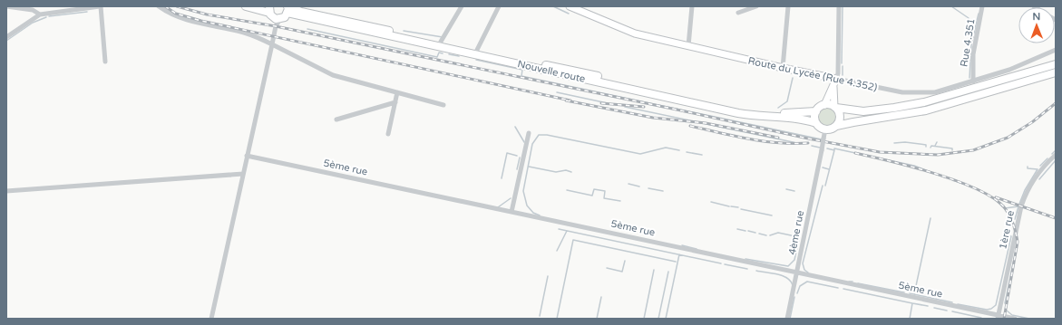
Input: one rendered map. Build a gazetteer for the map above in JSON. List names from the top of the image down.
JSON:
{
  "streets": {
    "highway": ["Nouvelle route"],
    "main road": ["Route du Lycée (Rue 4.352)"],
    "street": [
      "Rue 4.351",
      "5ème rue",
      "1ère rue",
      "4ème rue"
    ]
  },
  "crossings": [
    ["Rue 4.351", "Route du Lycée (Rue 4.352)"],
    ["Nouvelle route", "4ème rue"],
    ["5ème rue", "1ère rue"],
    ["5ème rue", "4ème rue"]
  ],
  "north": "top"
}
